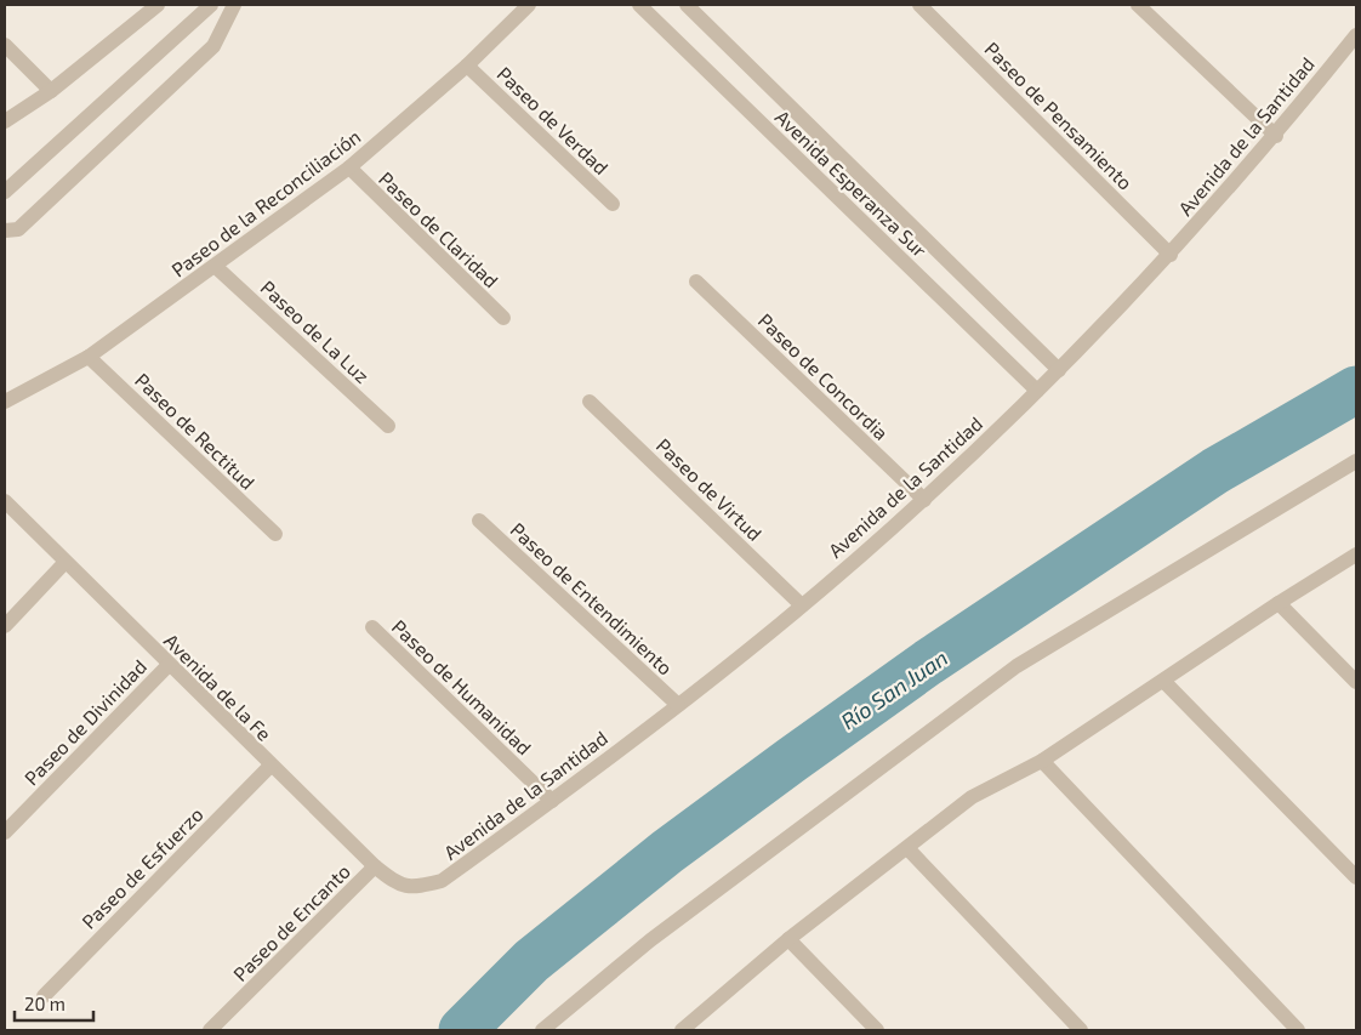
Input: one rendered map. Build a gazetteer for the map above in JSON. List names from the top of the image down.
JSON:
{
  "streets": {
    "street": [
      "Paseo de Pensamiento",
      "Paseo de Verdad",
      "Avenida de la Santidad",
      "Avenida Esperanza Sur",
      "Paseo de la Reconciliación",
      "Paseo de Claridad",
      "Paseo de La Luz",
      "Paseo de Concordia",
      "Paseo de Rectitud",
      "Paseo de Virtud",
      "Paseo de Entendimiento",
      "Avenida de la Fe",
      "Paseo de Humanidad",
      "Paseo de Divinidad",
      "Paseo de Esfuerzo",
      "Paseo de Encanto"
    ]
  },
  "crossings": [
    ["Paseo de Pensamiento", "Avenida de la Santidad"],
    ["Paseo de Verdad", "Paseo de la Reconciliación"],
    ["Avenida de la Santidad", "Avenida Esperanza Sur"],
    ["Avenida de la Santidad", "Paseo de Concordia"],
    ["Avenida de la Santidad", "Paseo de Virtud"],
    ["Avenida de la Santidad", "Paseo de Entendimiento"],
    ["Avenida de la Santidad", "Avenida de la Fe"],
    ["Avenida de la Santidad", "Paseo de Humanidad"],
    ["Paseo de la Reconciliación", "Paseo de Claridad"],
    ["Paseo de la Reconciliación", "Paseo de La Luz"],
    ["Paseo de la Reconciliación", "Paseo de Rectitud"],
    ["Avenida de la Fe", "Paseo de Divinidad"],
    ["Avenida de la Fe", "Paseo de Esfuerzo"],
    ["Avenida de la Fe", "Paseo de Encanto"]
  ],
  "water": ["Río San Juan"],
  "scale_bar": "20 m"
}
